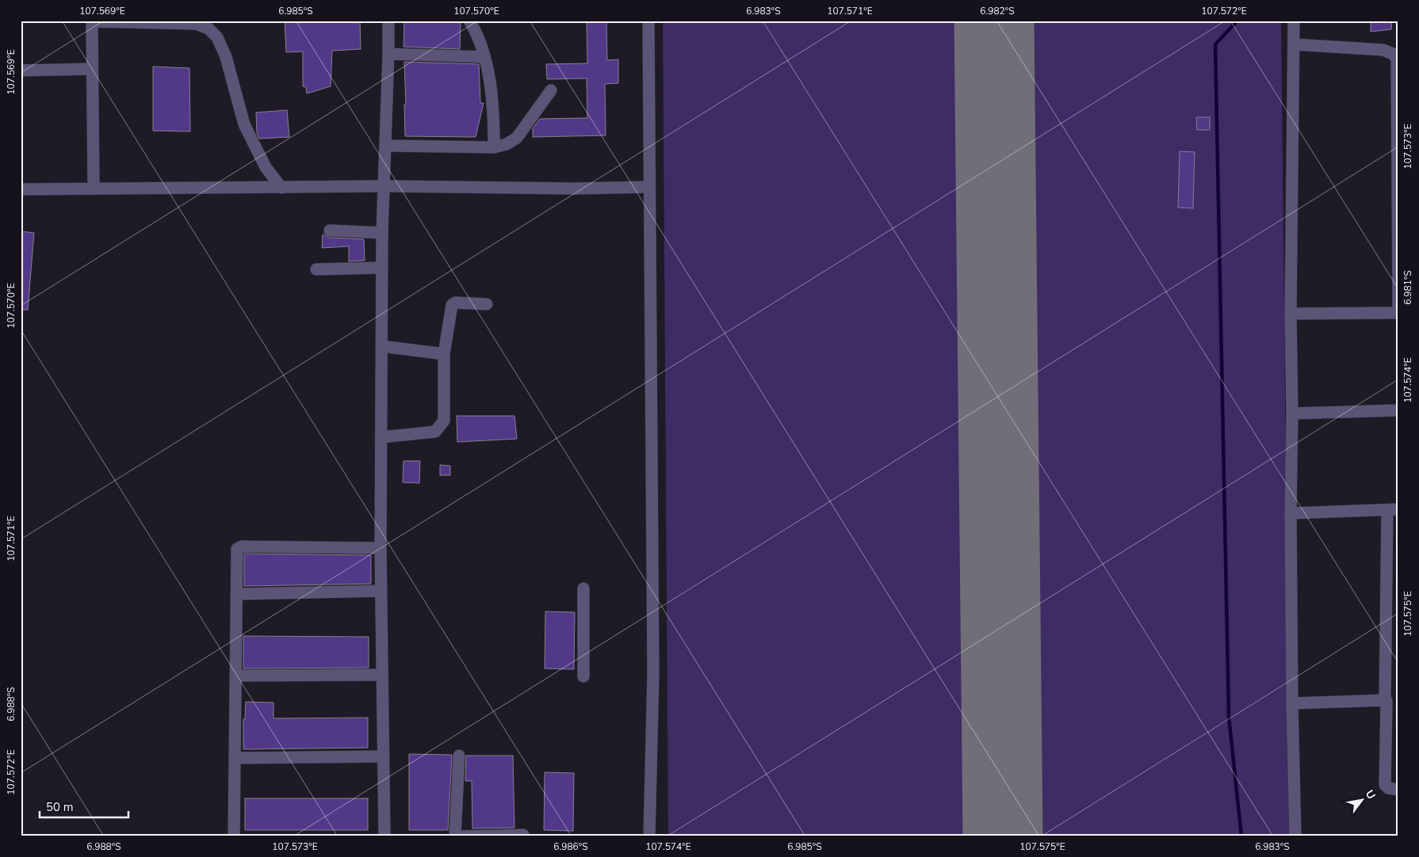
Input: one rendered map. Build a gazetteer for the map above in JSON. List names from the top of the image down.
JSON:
{
  "scale_bar": "50 m",
  "north": "top right",
  "coordinates": [
    "107.569°E",
    "6.985°S",
    "107.570°E",
    "6.983°S",
    "107.571°E",
    "6.982°S",
    "107.572°E",
    "107.573°E",
    "6.981°S",
    "107.574°E",
    "107.575°E",
    "6.988°S",
    "6.986°S"
  ]
}
